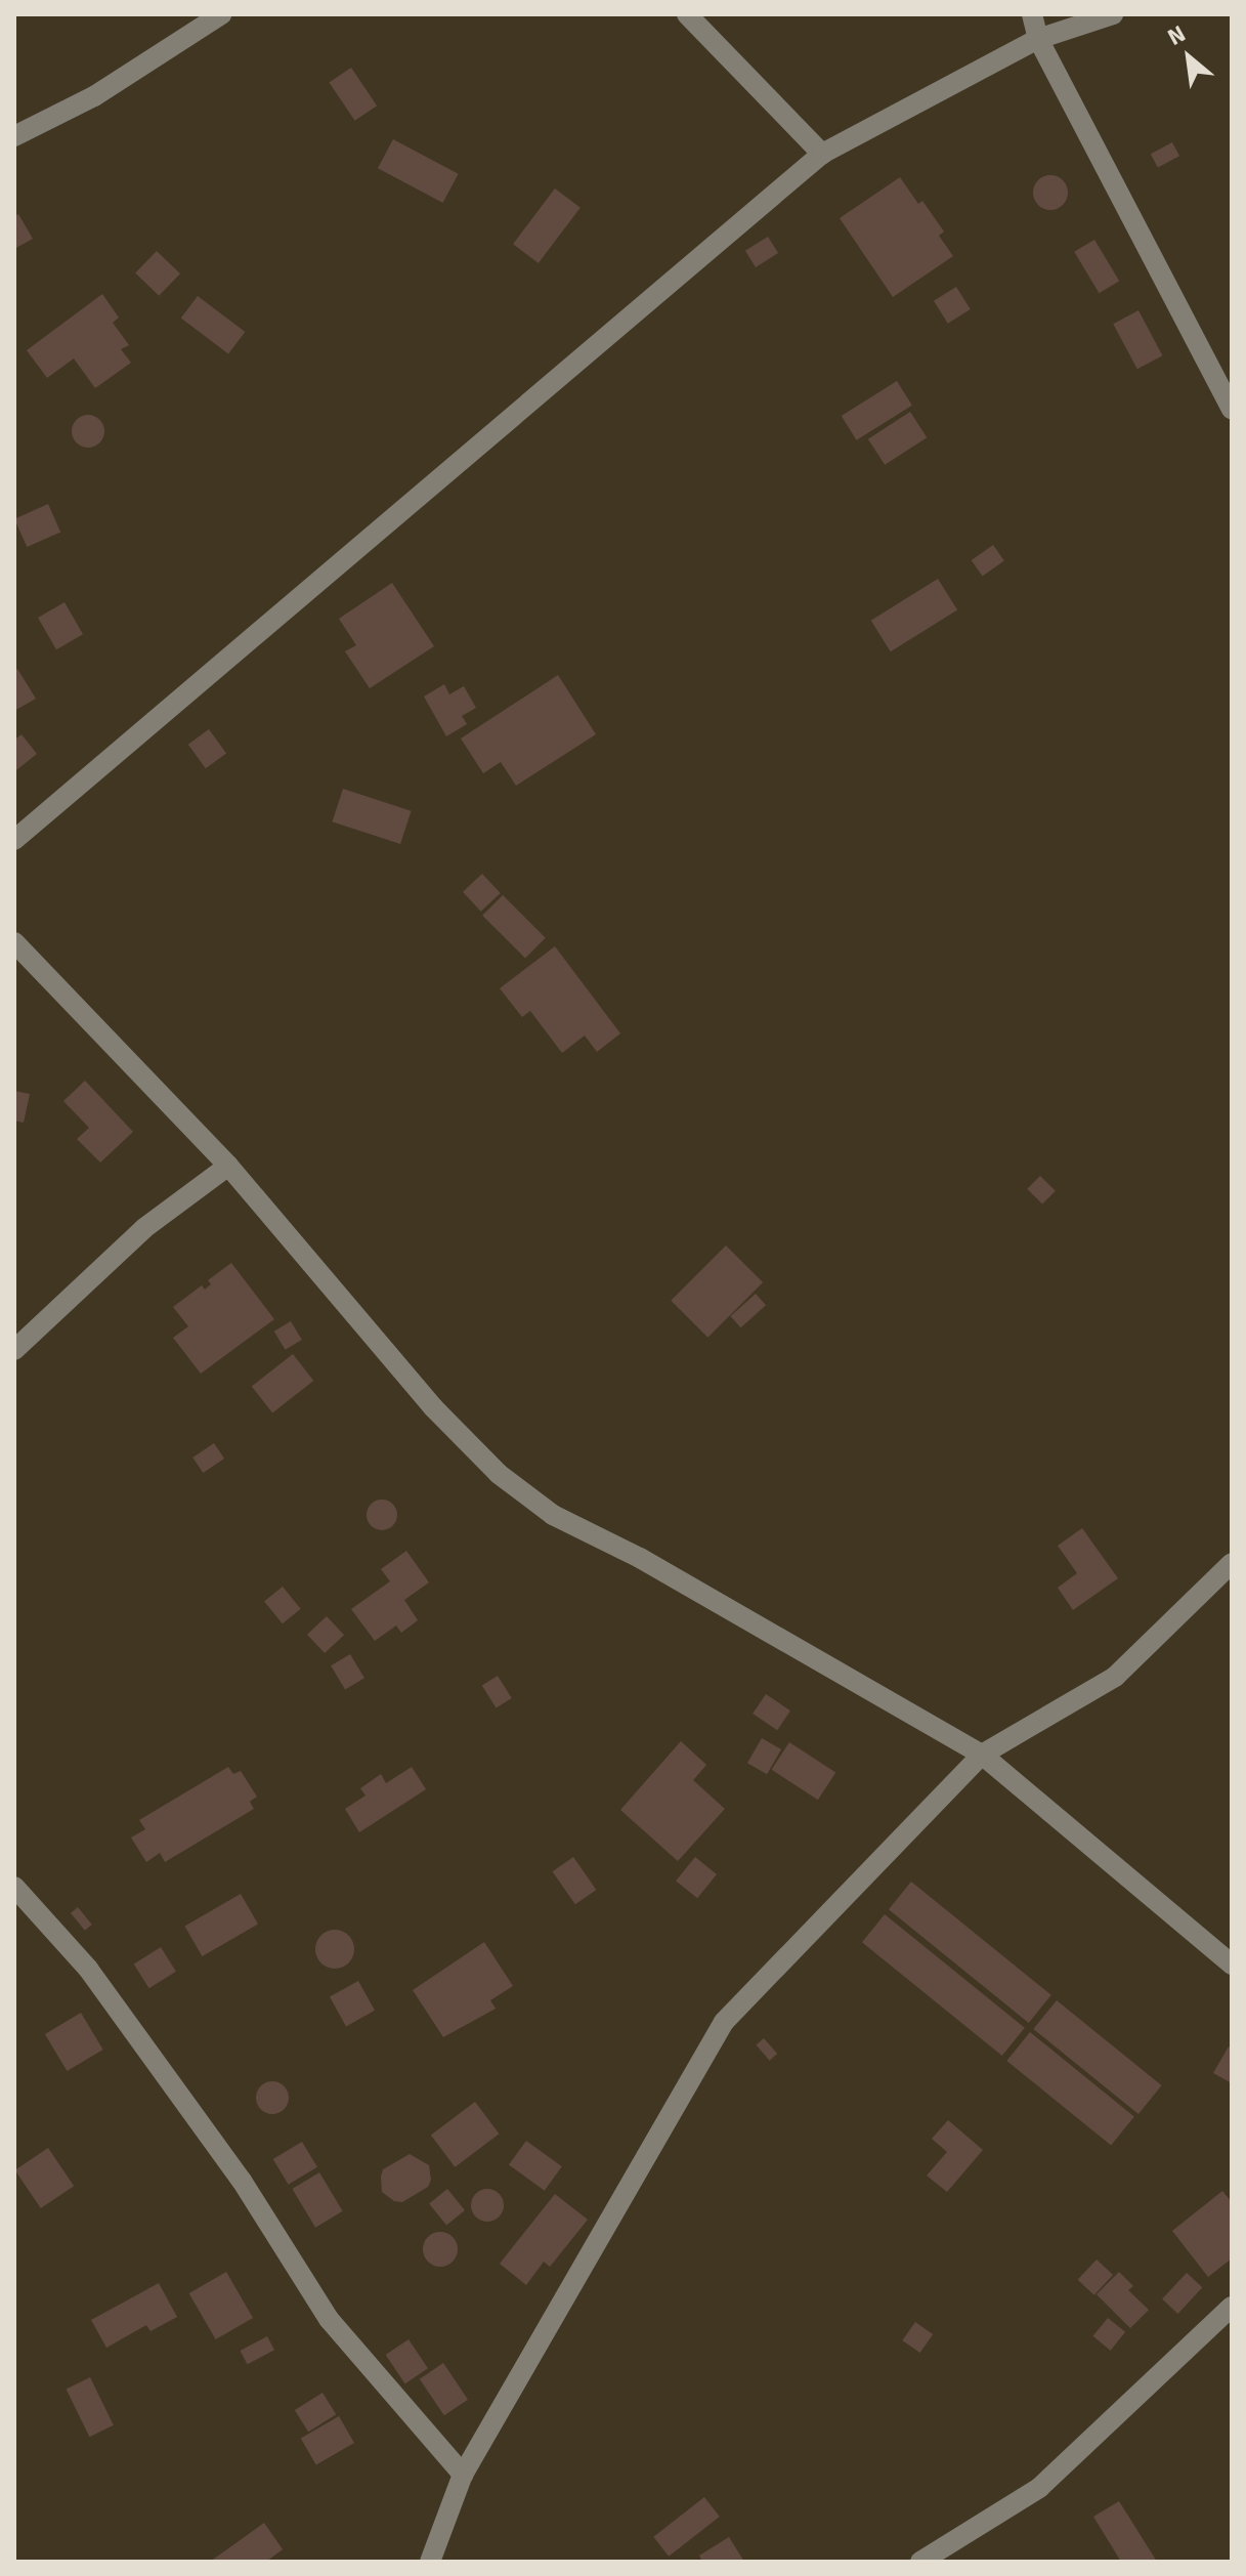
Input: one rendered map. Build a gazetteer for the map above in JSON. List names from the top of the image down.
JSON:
{
  "north": "top left"
}
